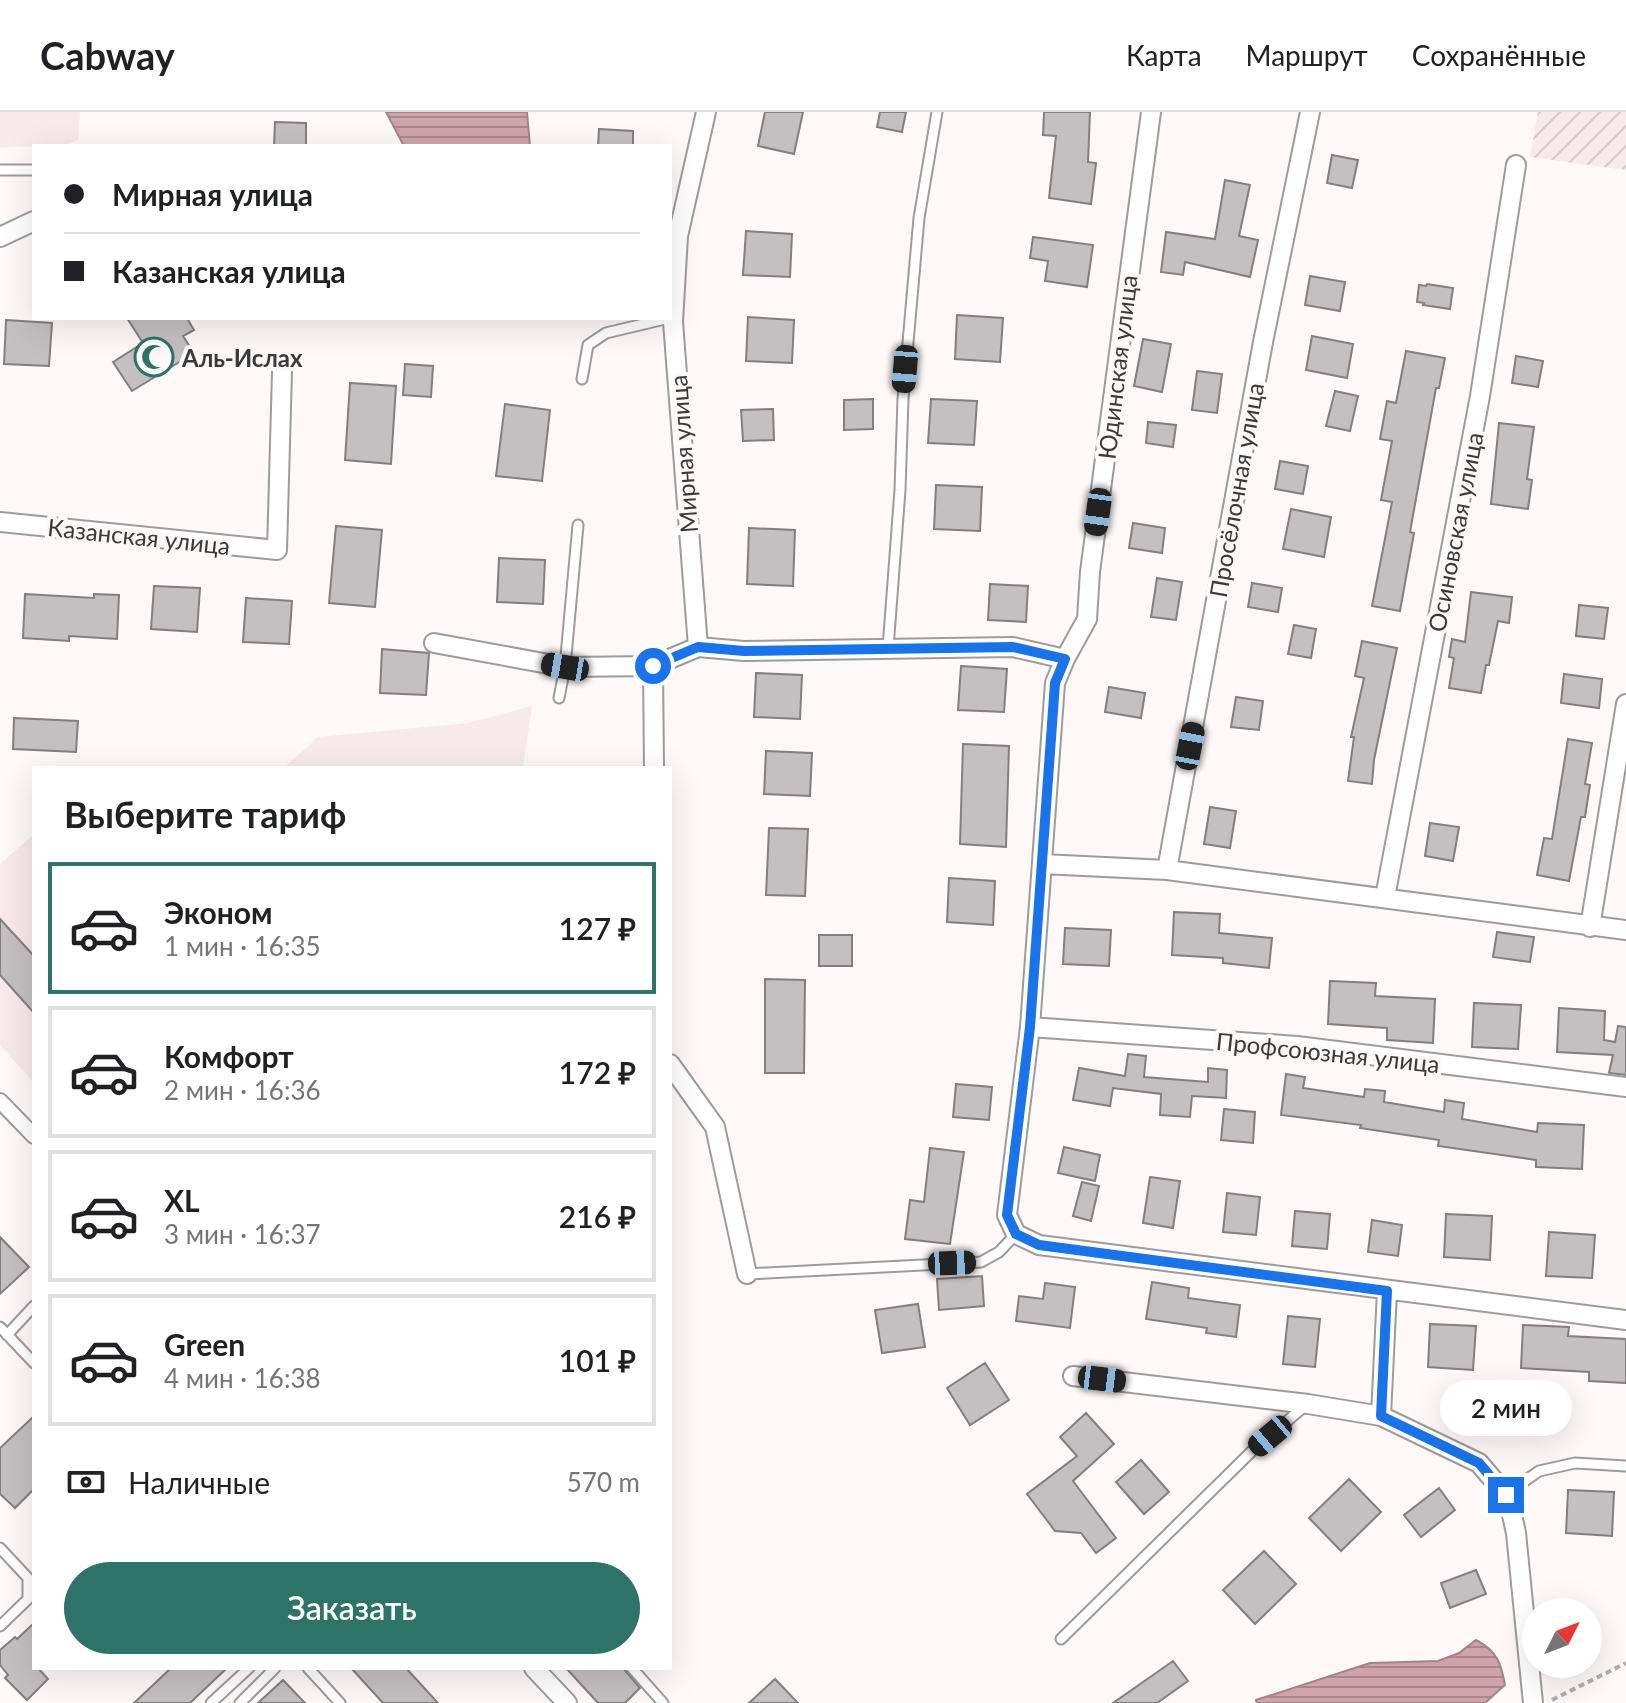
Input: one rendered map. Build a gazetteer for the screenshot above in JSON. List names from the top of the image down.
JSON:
{
  "streets": {
    "street": [
      "Юдинская улица",
      "Мирная улица",
      "Просёлочная улица",
      "Осиновская улица",
      "Казанская улица",
      "Профсоюзная улица"
    ]
  },
  "crossings": [
    ["Юдинская улица", "Профсоюзная улица"]
  ],
  "places": {
    "mosque": ["Аль-Ислах"]
  },
  "north": "top right",
  "page": {
    "header": "Cabway",
    "nav": ["Карта", "Маршрут", "Сохранённые"],
    "banner": ["Мирная улица", "Казанская улица"],
    "heading": "Выберите тариф",
    "list": [
      {
        "name": "Эконом",
        "note": "1 мин · 16:35",
        "value": "127 ₽"
      },
      {
        "name": "Комфорт",
        "note": "2 мин · 16:36",
        "value": "172 ₽"
      },
      {
        "name": "XL",
        "note": "3 мин · 16:37",
        "value": "216 ₽"
      },
      {
        "name": "Green",
        "note": "4 мин · 16:38",
        "value": "101 ₽"
      }
    ],
    "bubble": "2 мин",
    "pay": ["Наличные", "570 m"],
    "buttons": "Заказать"
  }
}
